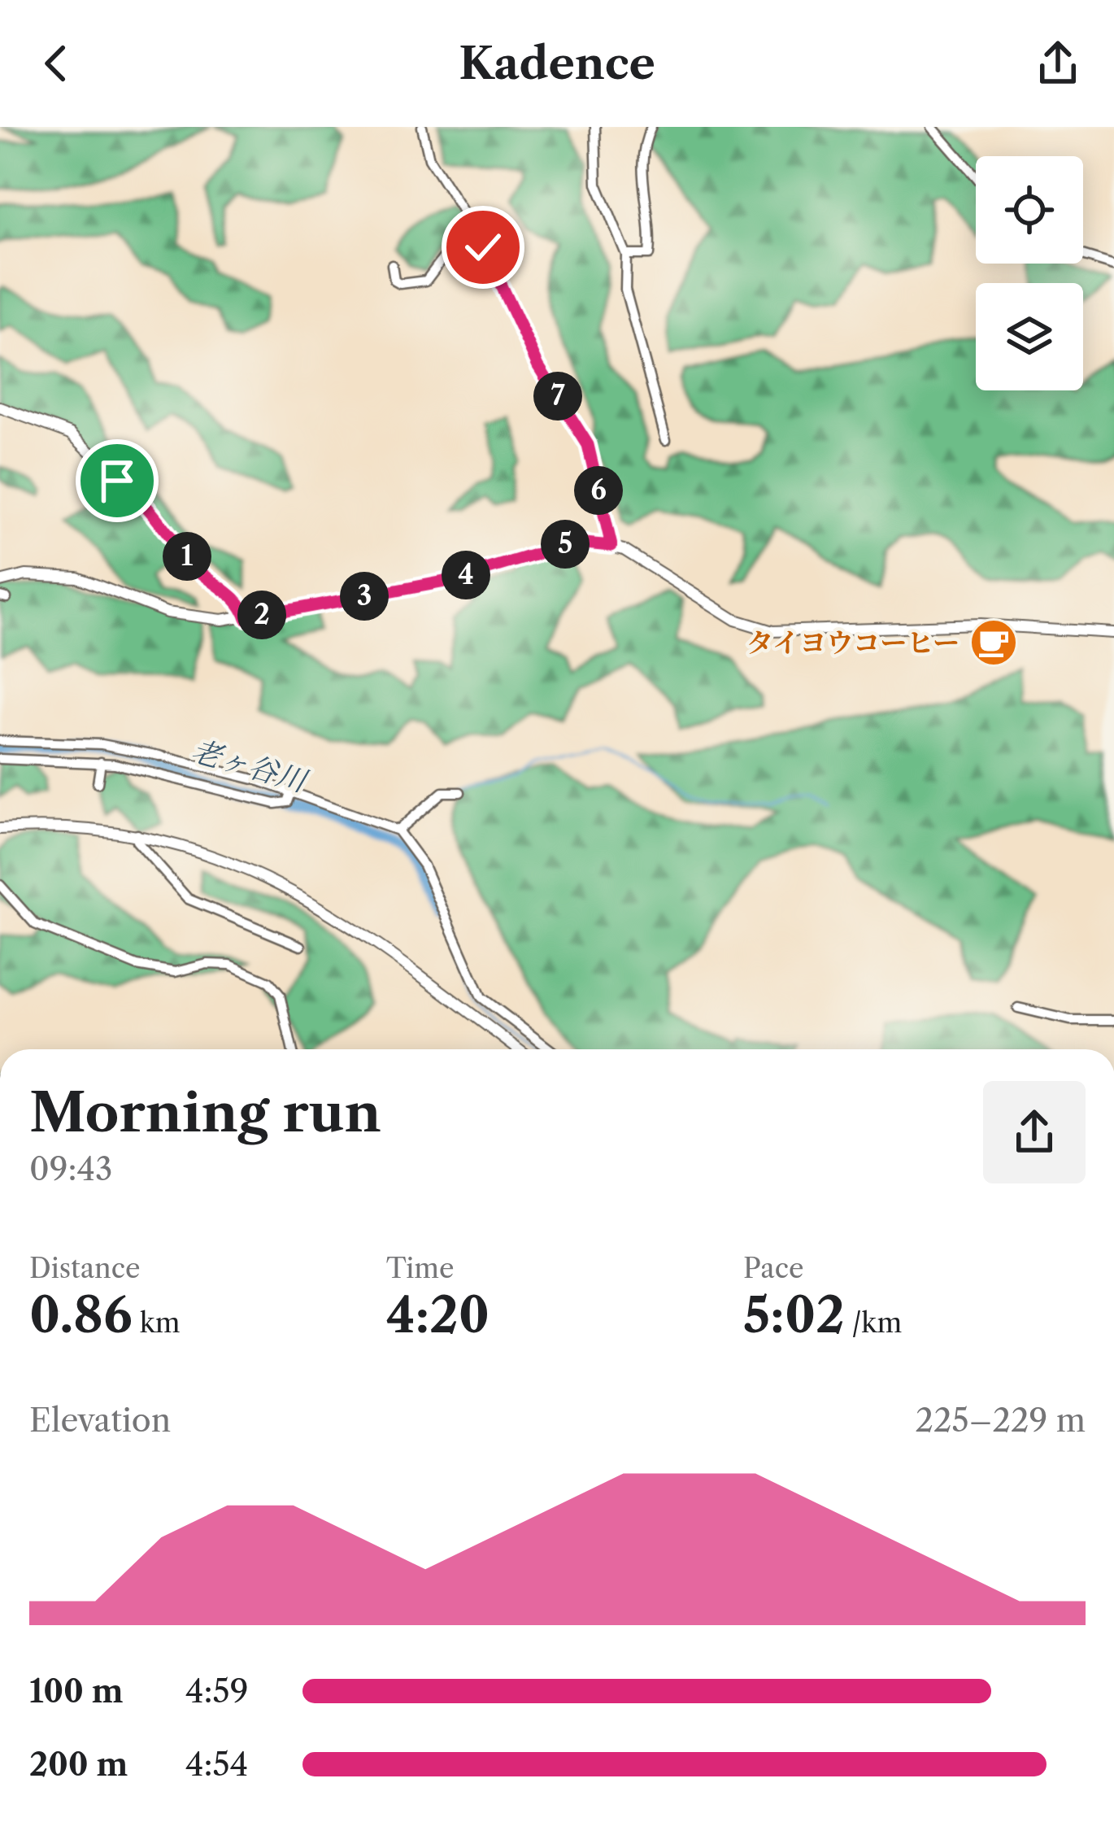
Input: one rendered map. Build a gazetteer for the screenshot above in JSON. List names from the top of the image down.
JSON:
{
  "water": ["老ヶ谷川"],
  "places": {
    "cafe": ["タイヨウコーヒー"]
  },
  "page": {
    "header": "Kadence",
    "pins": [
      "7",
      "6",
      "5",
      "1",
      "4",
      "3",
      "2"
    ],
    "heading": ["Morning run", "09:43"],
    "stats": [
      ["Distance", "0.86 km"],
      ["Time", "4:20"],
      ["Pace", "5:02 /km"]
    ],
    "chart": ["Elevation", "225–229 m"],
    "list": [
      {
        "name": "100 m",
        "note": "4:59"
      },
      {
        "name": "200 m",
        "note": "4:54"
      }
    ]
  }
}
